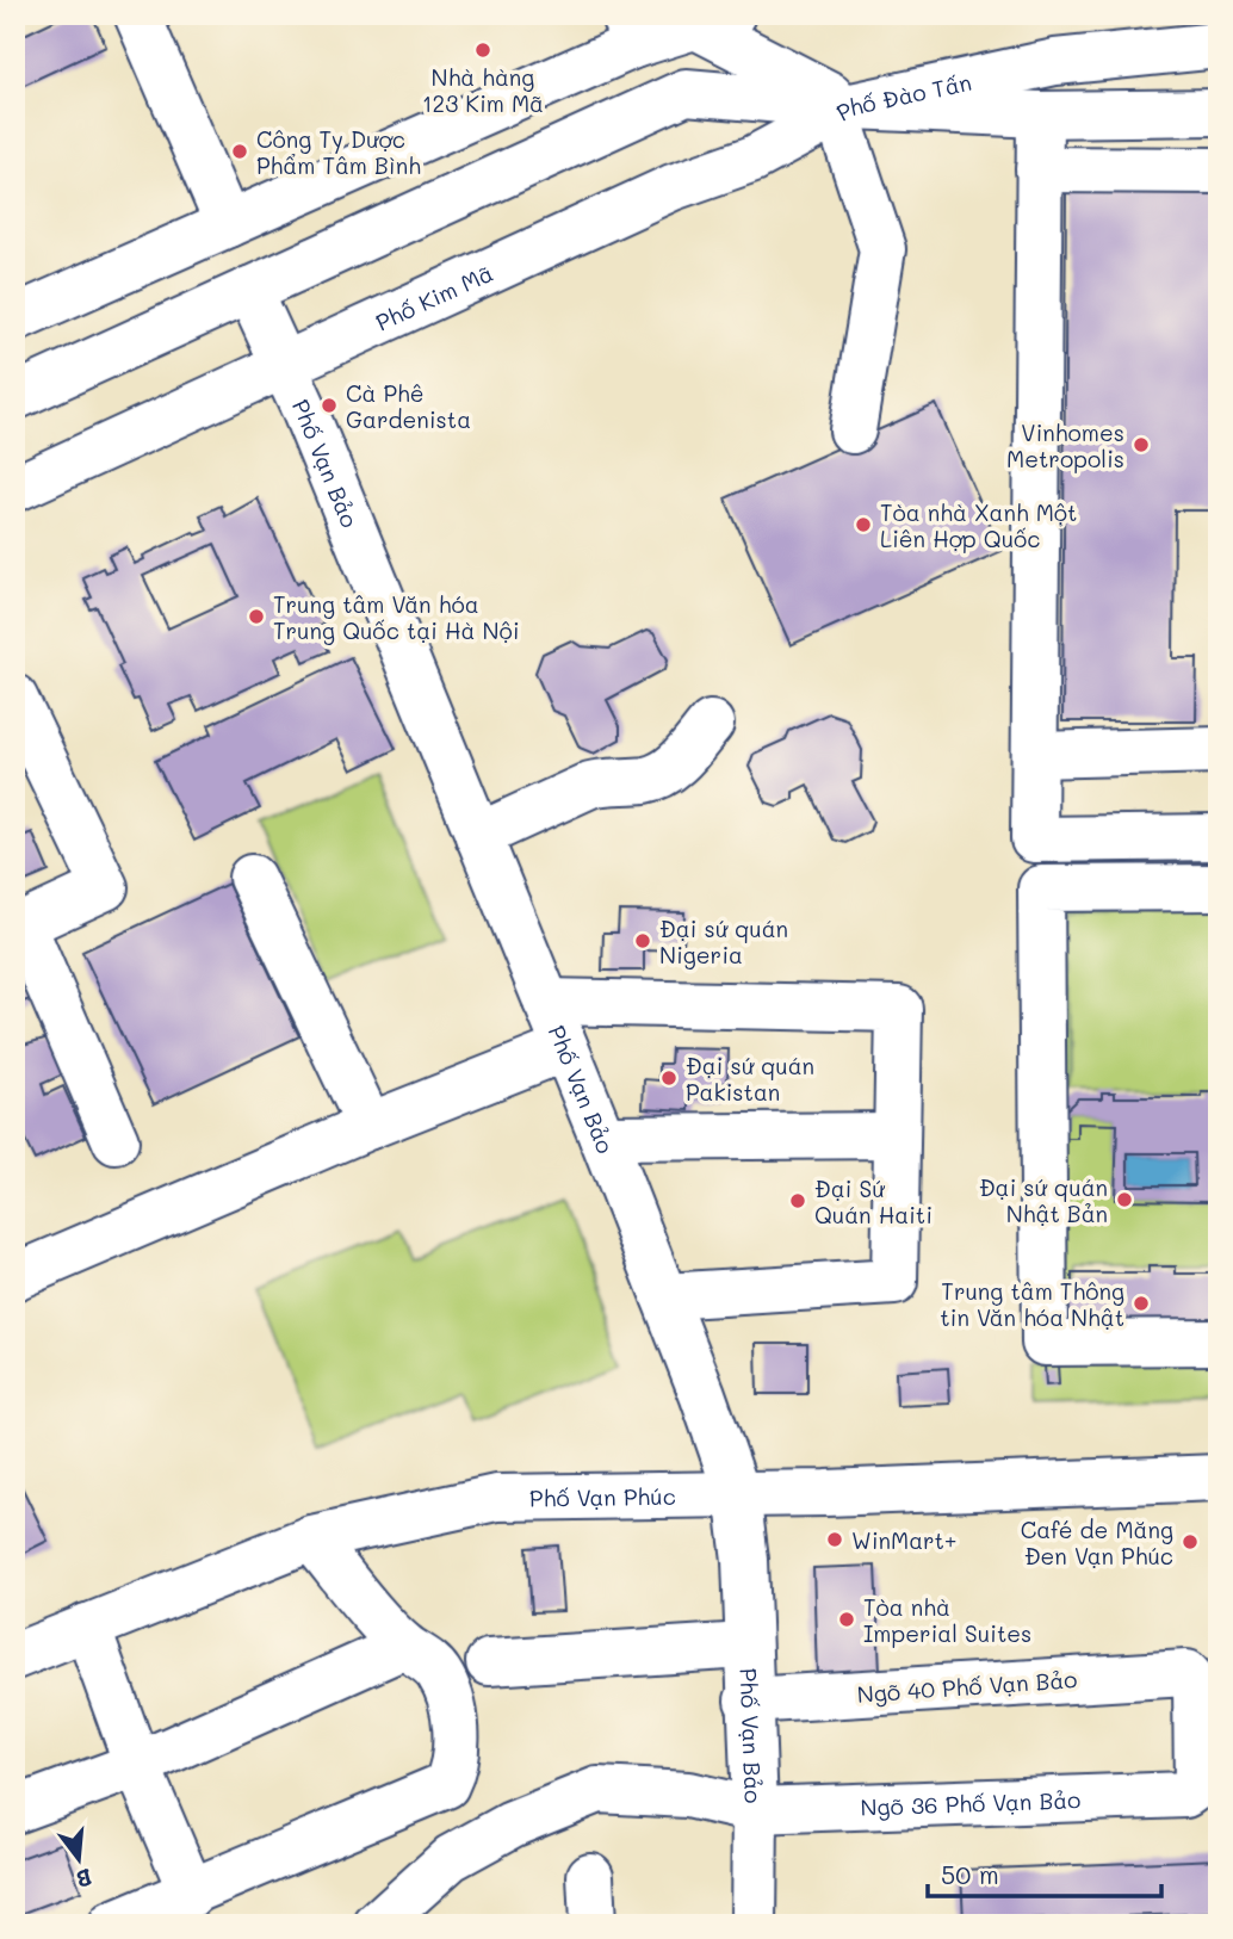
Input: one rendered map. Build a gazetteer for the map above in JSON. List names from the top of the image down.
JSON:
{
  "streets": {
    "main road": [
      "Phố Đào Tấn",
      "Phố Kim Mã",
      "Phố Vạn Bảo",
      "Phố Vạn Phúc",
      "Ngõ 40 Phố Vạn Bảo",
      "Ngõ 36 Phố Vạn Bảo"
    ]
  },
  "crossings": [
    ["Phố Đào Tấn", "Phố Kim Mã"],
    ["Phố Kim Mã", "Phố Vạn Bảo"],
    ["Phố Vạn Bảo", "Phố Vạn Phúc"],
    ["Phố Vạn Bảo", "Ngõ 40 Phố Vạn Bảo"],
    ["Phố Vạn Bảo", "Ngõ 36 Phố Vạn Bảo"],
    ["Ngõ 40 Phố Vạn Bảo", "Ngõ 36 Phố Vạn Bảo"]
  ],
  "places": [
    "Nhà hàng 123 Kim Mã",
    "Công Ty Dược Phẩm Tâm Bình",
    "Cà Phê Gardenista",
    "Vinhomes Metropolis",
    "Tòa nhà Xanh Một Liên Hợp Quốc",
    "Trung tâm Văn hóa Trung Quốc tại Hà Nội",
    "Đại sứ quán Nigeria",
    "Đại sứ quán Pakistan",
    "Đại sứ quán Nhật Bản",
    "Đại Sứ Quán Haiti",
    "Trung tâm Thông tin Văn hóa Nhật",
    "WinMart+",
    "Café de Măng Đen Vạn Phúc",
    "Tòa nhà Imperial Suites"
  ],
  "scale_bar": "50 m",
  "north": "bottom"
}
